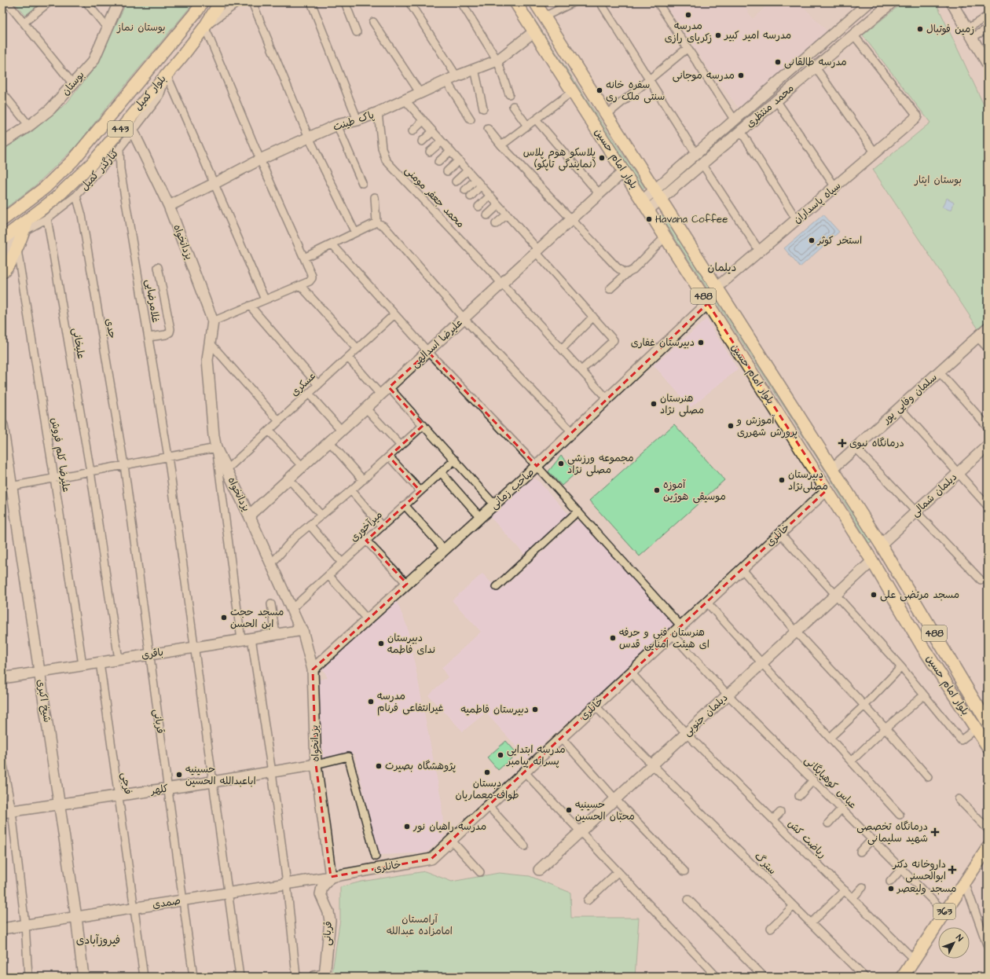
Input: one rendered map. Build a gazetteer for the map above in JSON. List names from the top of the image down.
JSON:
{
  "streets": {
    "main road": [
      "بلوار کمیل",
      "443",
      "بلوار امام حسین",
      "488",
      "363"
    ],
    "street": [
      "بوستان",
      "محمد منتظری",
      "پاک طینت",
      "کنارگذر کمیل",
      "محمد جعفر مومنی",
      "سپاه پاسداران",
      "یزدانخواه",
      "غلامرضایی",
      "جدی",
      "علیخانی",
      "علیرضا اسدالهی",
      "عسکری",
      "سلمان وفایی پور",
      "علیرضا کلم فروش",
      "صاحب زمانی",
      "دیلمان شمالی",
      "میرآخوری",
      "خانلری",
      "باقری",
      "شیخ اکبری",
      "دیلمان جنوبی",
      "قربانی",
      "عباس کوهپایگانی",
      "فرجی",
      "کلهر",
      "ریاضت کش",
      "سترگ",
      "صمدی"
    ]
  },
  "crossings": [
    ["بلوار کمیل", "کنارگذر کمیل"],
    ["بلوار کمیل", "یزدانخواه"],
    ["محمد منتظری", "بلوار امام حسین"],
    ["پاک طینت", "بلوار امام حسین"],
    ["پاک طینت", "محمد جعفر مومنی"],
    ["پاک طینت", "یزدانخواه"],
    ["بلوار امام حسین", "سپاه پاسداران"],
    ["بلوار امام حسین", "علیرضا اسدالهی"],
    ["بلوار امام حسین", "سلمان وفایی پور"],
    ["بلوار امام حسین", "صاحب زمانی"],
    ["بلوار امام حسین", "دیلمان شمالی"],
    ["بلوار امام حسین", "خانلری"],
    ["بلوار امام حسین", "دیلمان جنوبی"],
    ["کنارگذر کمیل", "یزدانخواه"],
    ["کنارگذر کمیل", "غلامرضایی"],
    ["کنارگذر کمیل", "جدی"],
    ["کنارگذر کمیل", "علیخانی"],
    ["محمد جعفر مومنی", "علیرضا اسدالهی"],
    ["محمد جعفر مومنی", "صاحب زمانی"],
    ["یزدانخواه", "علیرضا اسدالهی"],
    ["یزدانخواه", "عسکری"],
    ["یزدانخواه", "صاحب زمانی"],
    ["یزدانخواه", "میرآخوری"],
    ["یزدانخواه", "خانلری"],
    ["یزدانخواه", "باقری"],
    ["یزدانخواه", "قربانی"],
    ["یزدانخواه", "کلهر"],
    ["یزدانخواه", "صمدی"],
    ["غلامرضایی", "باقری"],
    ["غلامرضایی", "کلهر"],
    ["غلامرضایی", "صمدی"],
    ["جدی", "باقری"],
    ["جدی", "قربانی"],
    ["علیخانی", "باقری"],
    ["علیرضا کلم فروش", "باقری"],
    ["خانلری", "قربانی"],
    ["خانلری", "عباس کوهپایگانی"],
    ["خانلری", "ریاضت کش"],
    ["خانلری", "سترگ"],
    ["خانلری", "صمدی"],
    ["باقری", "شیخ اکبری"],
    ["باقری", "قربانی"],
    ["باقری", "فرجی"],
    ["شیخ اکبری", "کلهر"],
    ["شیخ اکبری", "صمدی"],
    ["دیلمان جنوبی", "عباس کوهپایگانی"],
    ["دیلمان جنوبی", "ریاضت کش"],
    ["دیلمان جنوبی", "سترگ"],
    ["قربانی", "کلهر"],
    ["قربانی", "صمدی"],
    ["عباس کوهپایگانی", "363"],
    ["فرجی", "کلهر"],
    ["فرجی", "صمدی"],
    ["ریاضت کش", "363"]
  ],
  "districts": ["دیلمان", "فیروزآبادی"],
  "parks": ["بوستان نماز", "بوستان ایثار", "آرامستان امامزاده عبدالله"],
  "places": {
    "other": [
      "مدرسه زکریای رازی",
      "زمین فوتبال",
      "مدرسه امیر کبیر",
      "مدرسه طالقانی",
      "مدرسه موجانی",
      "سفره خانه سنتی ملک ری",
      "پلاسکو هوم پلاس (نمایندگی تاپکو)",
      "Havana Coffee",
      "استخر کوثر",
      "دبیرستان غفاری",
      "هنرستان مصلی نژاد",
      "آموزش و پرورش شهرری",
      "مجموعه ورزشی مصلی نژاد",
      "دبیرستان مصلی‌نژاد",
      "آموزه موسیقی هوژین",
      "مسجد مرتضی علی",
      "مسجد حجت ابن الحسن",
      "هنرستان فنی و حرفه ای هیئت امنایی قدس",
      "دبیرستان ندای فاطمه",
      "مدرسه غیرانتفاعی فرنام",
      "دبیرستان فاطمیه",
      "مدرسه ابتدایی پسرانه پیامبر",
      "پژوهشگاه بصیرت",
      "دبستان طواف-معماریان",
      "حسینیه اباعبدالله الحسین",
      "حسینیه محبّان الحسین",
      "مدرسه راهیان نور",
      "مسجد ولیعصر"
    ],
    "health": ["درمانگاه نبوی", "درمانگاه تخصصی شهید سلیمانی", "داروخانه دکتر ابوالحسنی"]
  },
  "north": "top right"
}
